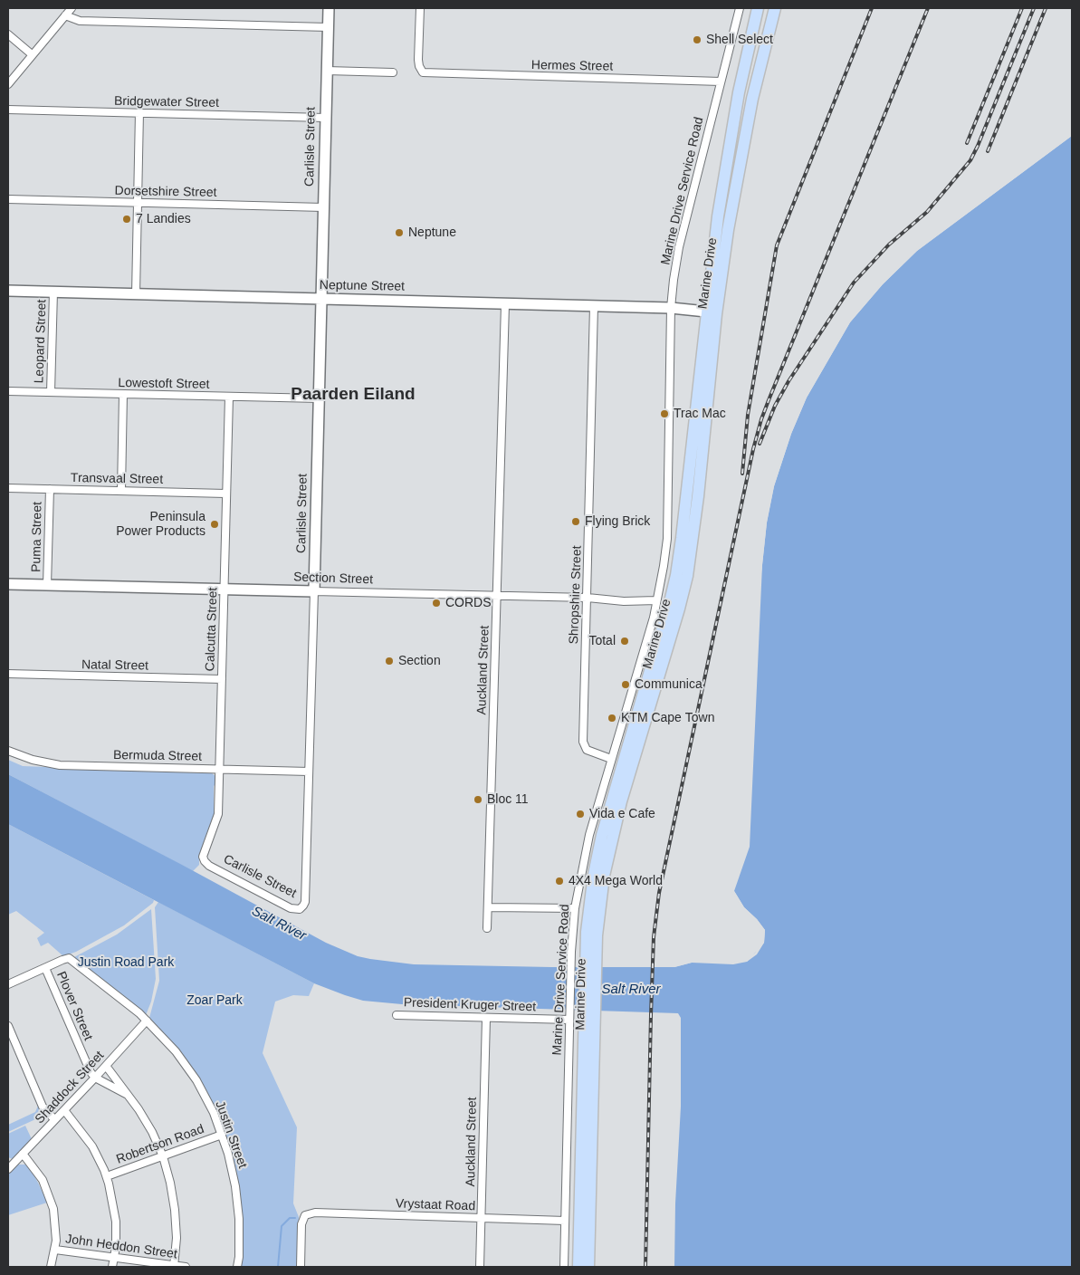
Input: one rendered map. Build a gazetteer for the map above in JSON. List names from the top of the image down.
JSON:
{
  "streets": {
    "main road": ["Marine Drive"],
    "street": [
      "Hermes Street",
      "Bridgewater Street",
      "Carlisle Street",
      "Marine Drive Service Road",
      "Dorsetshire Street",
      "Neptune Street",
      "Leopard Street",
      "Lowestoft Street",
      "Transvaal Street",
      "Puma Street",
      "Section Street",
      "Shropshire Street",
      "Calcutta Street",
      "Natal Street",
      "Auckland Street",
      "Bermuda Street",
      "President Kruger Street",
      "Plover Street",
      "Shaddock Street",
      "Justin Street",
      "Robertson Road",
      "Vrystaat Road",
      "John Heddon Street"
    ]
  },
  "crossings": [
    ["Hermes Street", "Marine Drive Service Road"],
    ["Bridgewater Street", "Carlisle Street"],
    ["Carlisle Street", "Dorsetshire Street"],
    ["Carlisle Street", "Neptune Street"],
    ["Carlisle Street", "Lowestoft Street"],
    ["Carlisle Street", "Section Street"],
    ["Carlisle Street", "Calcutta Street"],
    ["Carlisle Street", "Bermuda Street"],
    ["Marine Drive Service Road", "Neptune Street"],
    ["Marine Drive Service Road", "Section Street"],
    ["Marine Drive Service Road", "Shropshire Street"],
    ["Marine Drive Service Road", "President Kruger Street"],
    ["Marine Drive Service Road", "Vrystaat Road"],
    ["Marine Drive", "Neptune Street"],
    ["Neptune Street", "Leopard Street"],
    ["Neptune Street", "Shropshire Street"],
    ["Neptune Street", "Auckland Street"],
    ["Leopard Street", "Lowestoft Street"],
    ["Lowestoft Street", "Calcutta Street"],
    ["Transvaal Street", "Puma Street"],
    ["Transvaal Street", "Calcutta Street"],
    ["Puma Street", "Section Street"],
    ["Section Street", "Shropshire Street"],
    ["Section Street", "Calcutta Street"],
    ["Section Street", "Auckland Street"],
    ["Calcutta Street", "Natal Street"],
    ["Calcutta Street", "Bermuda Street"],
    ["Auckland Street", "President Kruger Street"],
    ["Auckland Street", "Vrystaat Road"],
    ["Plover Street", "Shaddock Street"],
    ["Plover Street", "Justin Street"],
    ["Shaddock Street", "Justin Street"],
    ["Justin Street", "Robertson Road"]
  ],
  "districts": ["Paarden Eiland"],
  "water": ["Salt River"],
  "parks": ["Justin Road Park", "Zoar Park"],
  "places": [
    "Shell Select",
    "7 Landies",
    "Neptune",
    "Trac Mac",
    "Flying Brick",
    "Peninsula Power Products",
    "CORDS",
    "Total",
    "Section",
    "Communica",
    "KTM Cape Town",
    "Bloc 11",
    "Vida e Cafe",
    "4X4 Mega World"
  ]
}
